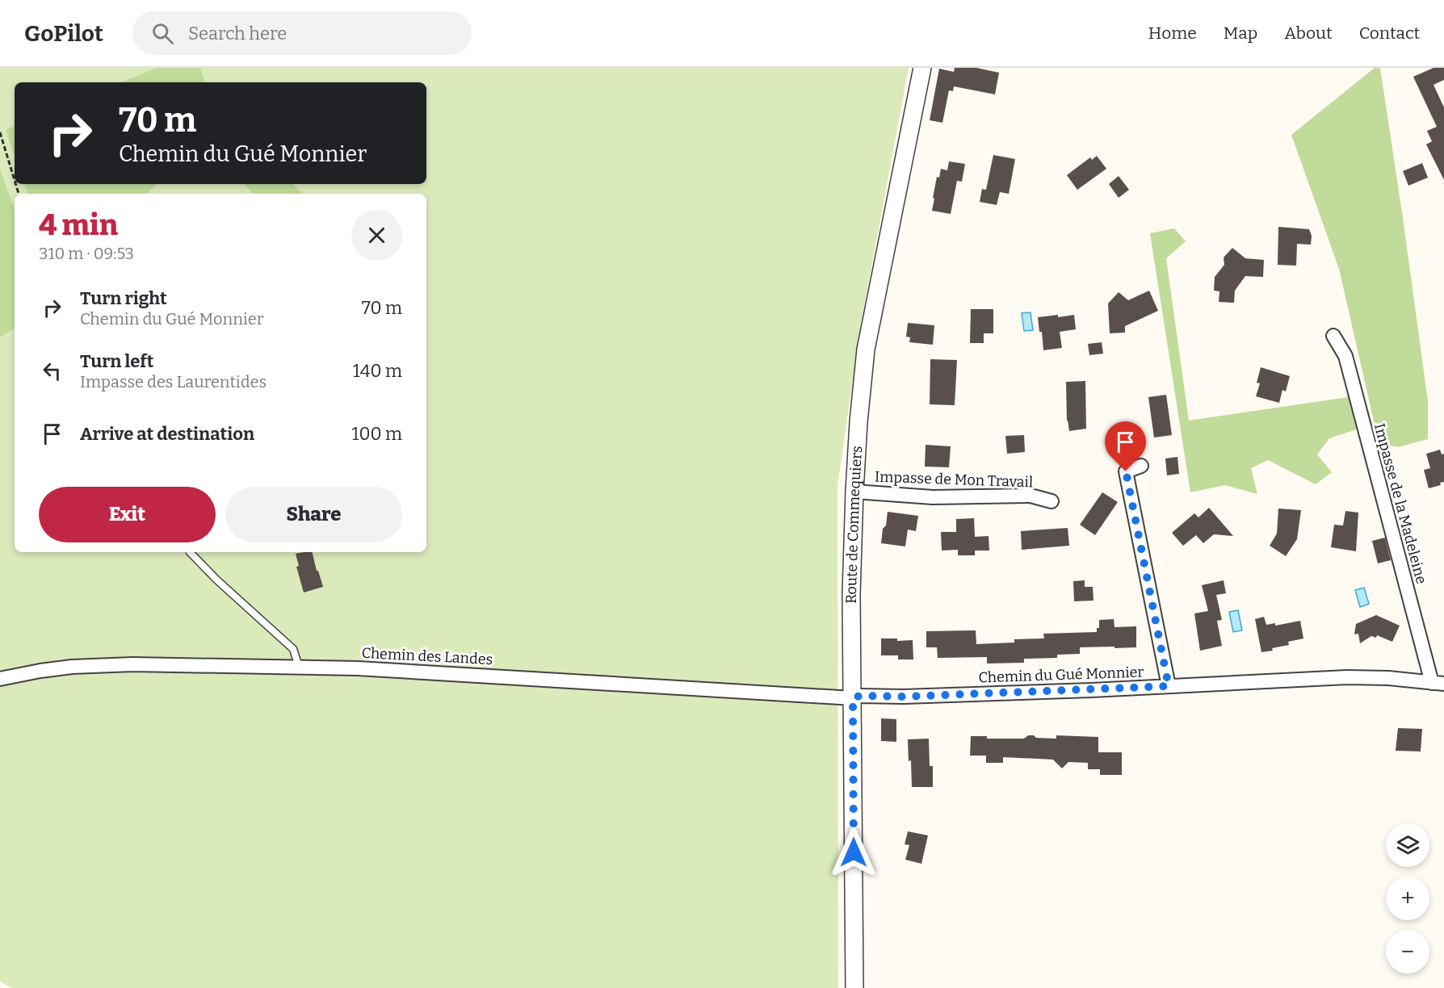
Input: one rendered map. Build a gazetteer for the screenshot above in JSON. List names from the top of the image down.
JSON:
{
  "streets": {
    "street": [
      "Impasse de Mon Travail",
      "Impasse de la Madeleine",
      "Route de Commequiers",
      "Chemin des Landes",
      "Chemin du Gué Monnier"
    ]
  },
  "crossings": [
    ["Impasse de Mon Travail", "Route de Commequiers"],
    ["Impasse de la Madeleine", "Chemin du Gué Monnier"],
    ["Route de Commequiers", "Chemin des Landes"],
    ["Route de Commequiers", "Chemin du Gué Monnier"],
    ["Chemin des Landes", "Chemin du Gué Monnier"]
  ],
  "page": {
    "header": "GoPilot",
    "search": "Search here",
    "nav": [
      "Home",
      "Map",
      "About",
      "Contact"
    ],
    "turn": ["70 m", "Chemin du Gué Monnier"],
    "heading": ["4 min", "310 m · 09:53"],
    "list": [
      {
        "name": "Turn right",
        "note": "Chemin du Gué Monnier",
        "value": "70 m"
      },
      {
        "name": "Turn left",
        "note": "Impasse des Laurentides",
        "value": "140 m"
      },
      {
        "name": "Arrive at destination",
        "value": "100 m"
      }
    ],
    "buttons": ["Exit", "Share"],
    "map_buttons": ["+", "−"]
  }
}
